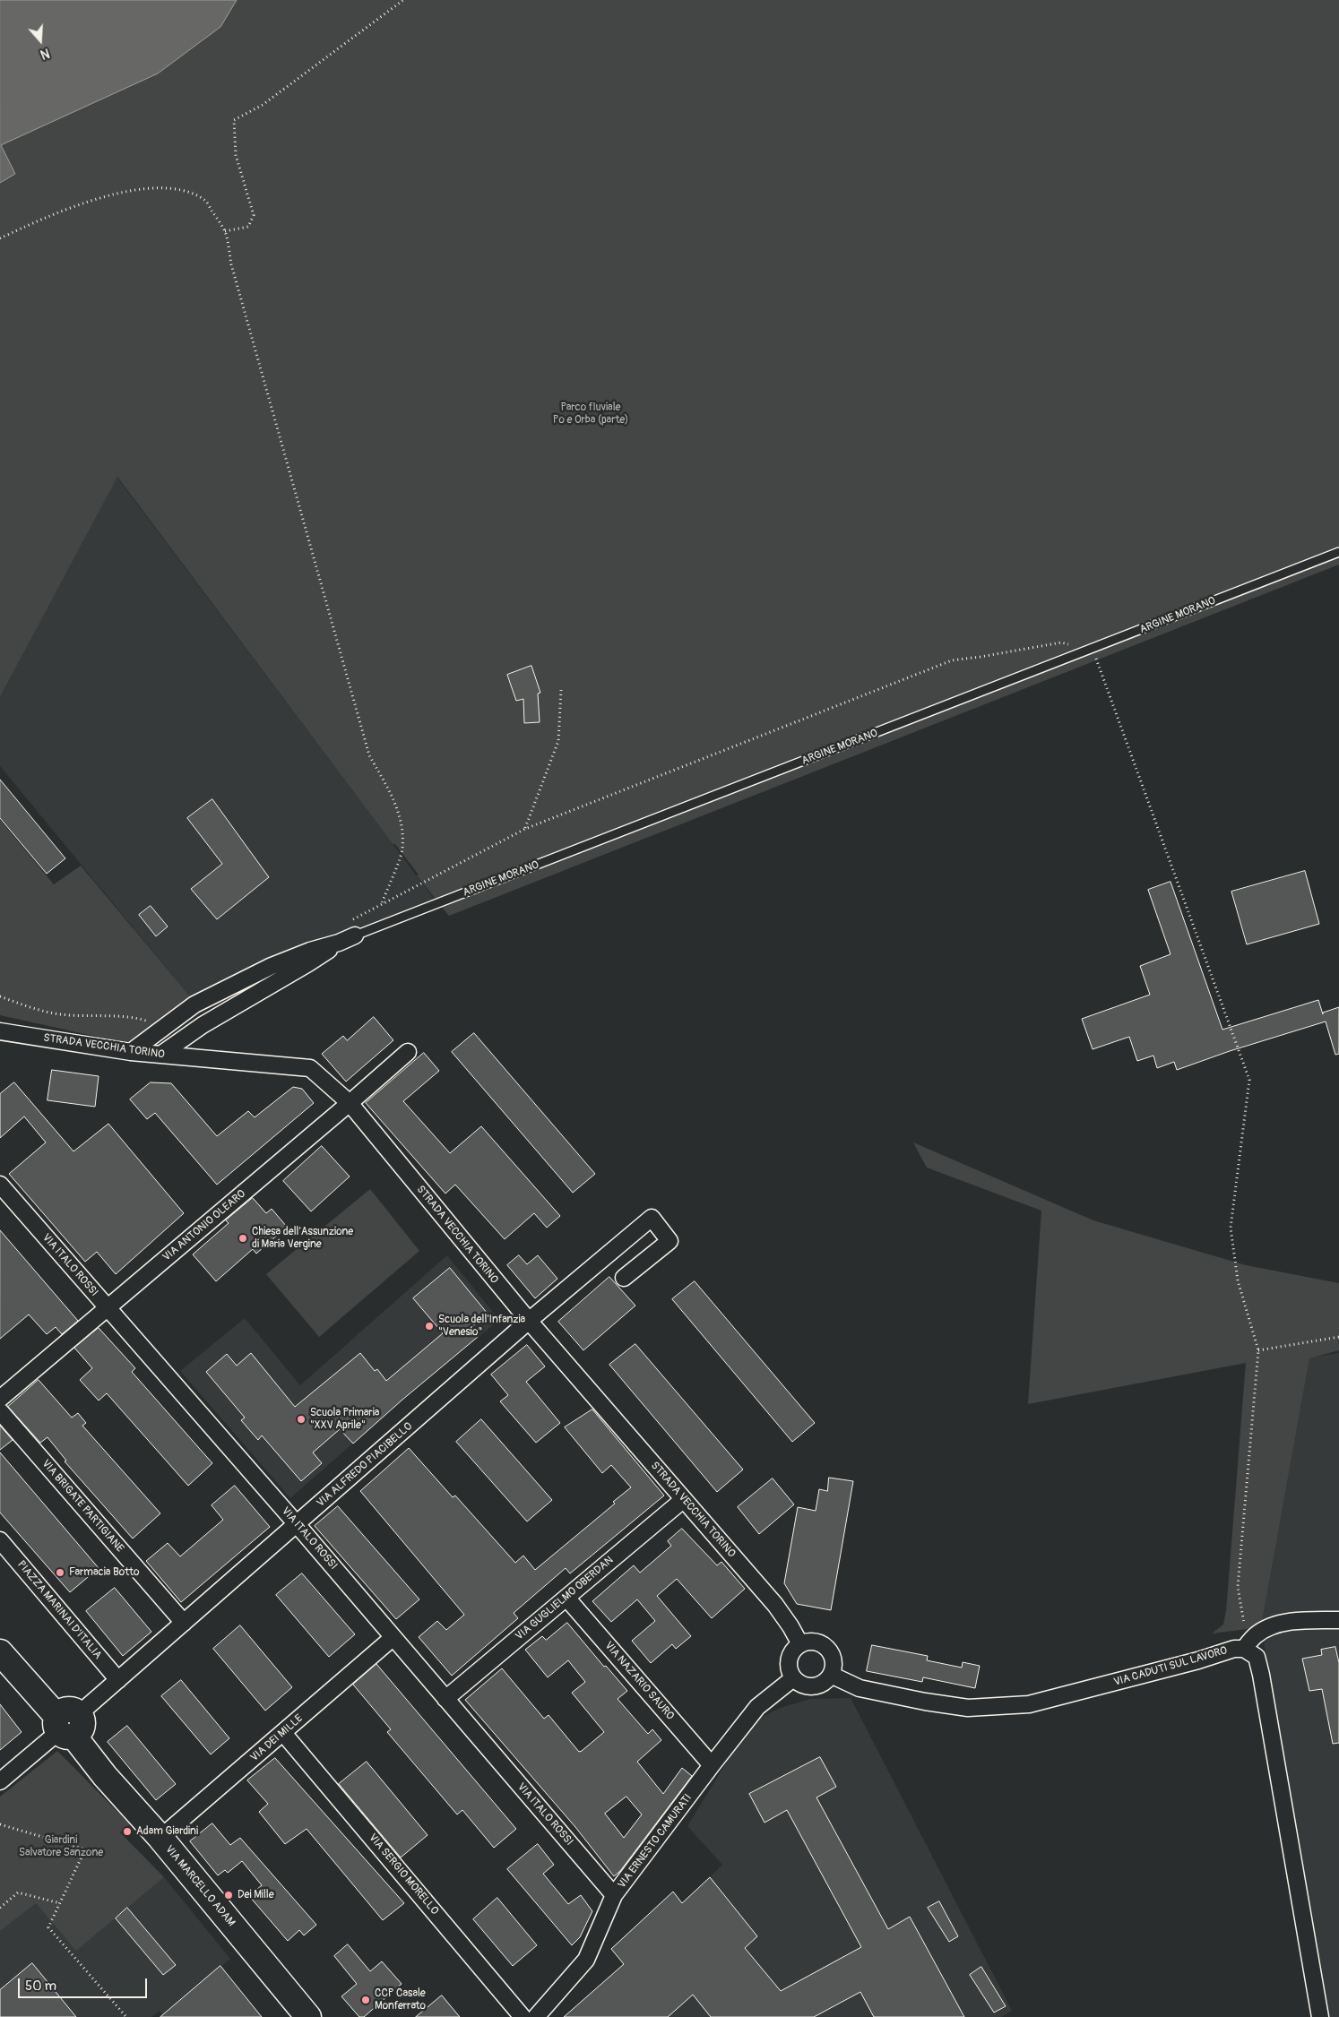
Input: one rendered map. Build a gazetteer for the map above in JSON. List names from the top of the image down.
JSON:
{
  "streets": {
    "main road": ["VIA MARCELLO ADAM"],
    "street": [
      "ARGINE MORANO",
      "STRADA VECCHIA TORINO",
      "VIA ANTONIO OLEARO",
      "VIA ITALO ROSSI",
      "VIA ALFREDO PIACIBELLO",
      "VIA BRIGATE PARTIGIANE",
      "VIA GUGLIELMO OBERDAN",
      "PIAZZA MARINAI D'ITALIA",
      "VIA CADUTI SUL LAVORO",
      "VIA NAZARIO SAURO",
      "VIA DEI MILLE",
      "VIA ERNESTO CAMURATI",
      "VIA SERGIO MORELLO"
    ]
  },
  "crossings": [
    ["ARGINE MORANO", "STRADA VECCHIA TORINO"],
    ["STRADA VECCHIA TORINO", "VIA ANTONIO OLEARO"],
    ["STRADA VECCHIA TORINO", "VIA ALFREDO PIACIBELLO"],
    ["STRADA VECCHIA TORINO", "VIA GUGLIELMO OBERDAN"],
    ["STRADA VECCHIA TORINO", "VIA CADUTI SUL LAVORO"],
    ["STRADA VECCHIA TORINO", "VIA ERNESTO CAMURATI"],
    ["VIA ANTONIO OLEARO", "VIA ITALO ROSSI"],
    ["VIA ITALO ROSSI", "VIA ALFREDO PIACIBELLO"],
    ["VIA ITALO ROSSI", "VIA GUGLIELMO OBERDAN"],
    ["VIA ITALO ROSSI", "VIA DEI MILLE"],
    ["VIA ITALO ROSSI", "VIA ERNESTO CAMURATI"],
    ["VIA ALFREDO PIACIBELLO", "VIA BRIGATE PARTIGIANE"],
    ["VIA ALFREDO PIACIBELLO", "PIAZZA MARINAI D'ITALIA"],
    ["VIA ALFREDO PIACIBELLO", "VIA MARCELLO ADAM"],
    ["VIA GUGLIELMO OBERDAN", "VIA NAZARIO SAURO"],
    ["VIA CADUTI SUL LAVORO", "VIA ERNESTO CAMURATI"],
    ["VIA NAZARIO SAURO", "VIA ERNESTO CAMURATI"],
    ["VIA DEI MILLE", "VIA SERGIO MORELLO"],
    ["VIA DEI MILLE", "VIA MARCELLO ADAM"]
  ],
  "parks": ["Parco fluviale Po e Orba (parte)", "Giardini Salvatore Sanzone"],
  "places": [
    "Chiesa dell'Assunzione di Maria Vergine",
    "Scuola dell'Infanzia \"Venesio\"",
    "Scuola Primaria \"XXV Aprile\"",
    "Farmacia Botto",
    "Adam Giardini",
    "Dei Mille",
    "CCP Casale Monferrato"
  ],
  "scale_bar": "50 m",
  "north": "bottom"
}
